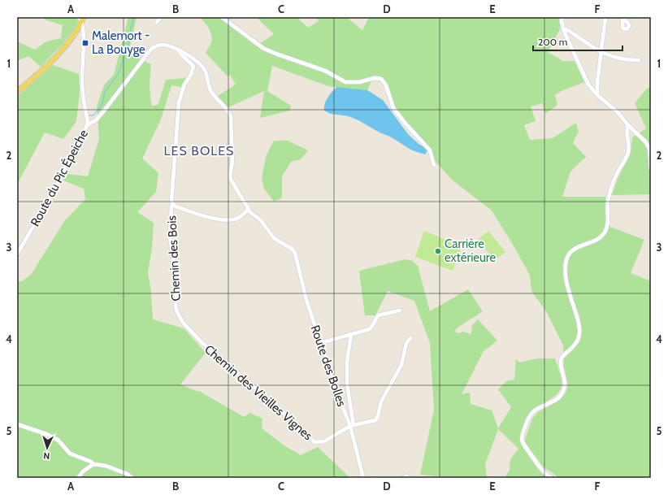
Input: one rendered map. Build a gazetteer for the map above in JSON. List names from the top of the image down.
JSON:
{
  "streets": {
    "street": [
      "Route du Pic Épeiche",
      "Chemin des Bois",
      "Route des Bolles",
      "Chemin des Vieilles Vignes"
    ]
  },
  "crossings": [
    ["Chemin des Bois", "Chemin des Vieilles Vignes"],
    ["Route des Bolles", "Chemin des Vieilles Vignes"]
  ],
  "districts": ["LES BOLES"],
  "places": {
    "transit": ["Malemort - La Bouyge"],
    "other": ["Carrière extérieure"]
  },
  "scale_bar": "200 m",
  "north": "bottom",
  "grid": {
    "columns": [
      "A",
      "B",
      "C",
      "D",
      "E",
      "F"
    ],
    "rows": [
      "1",
      "2",
      "3",
      "4",
      "5"
    ]
  }
}
